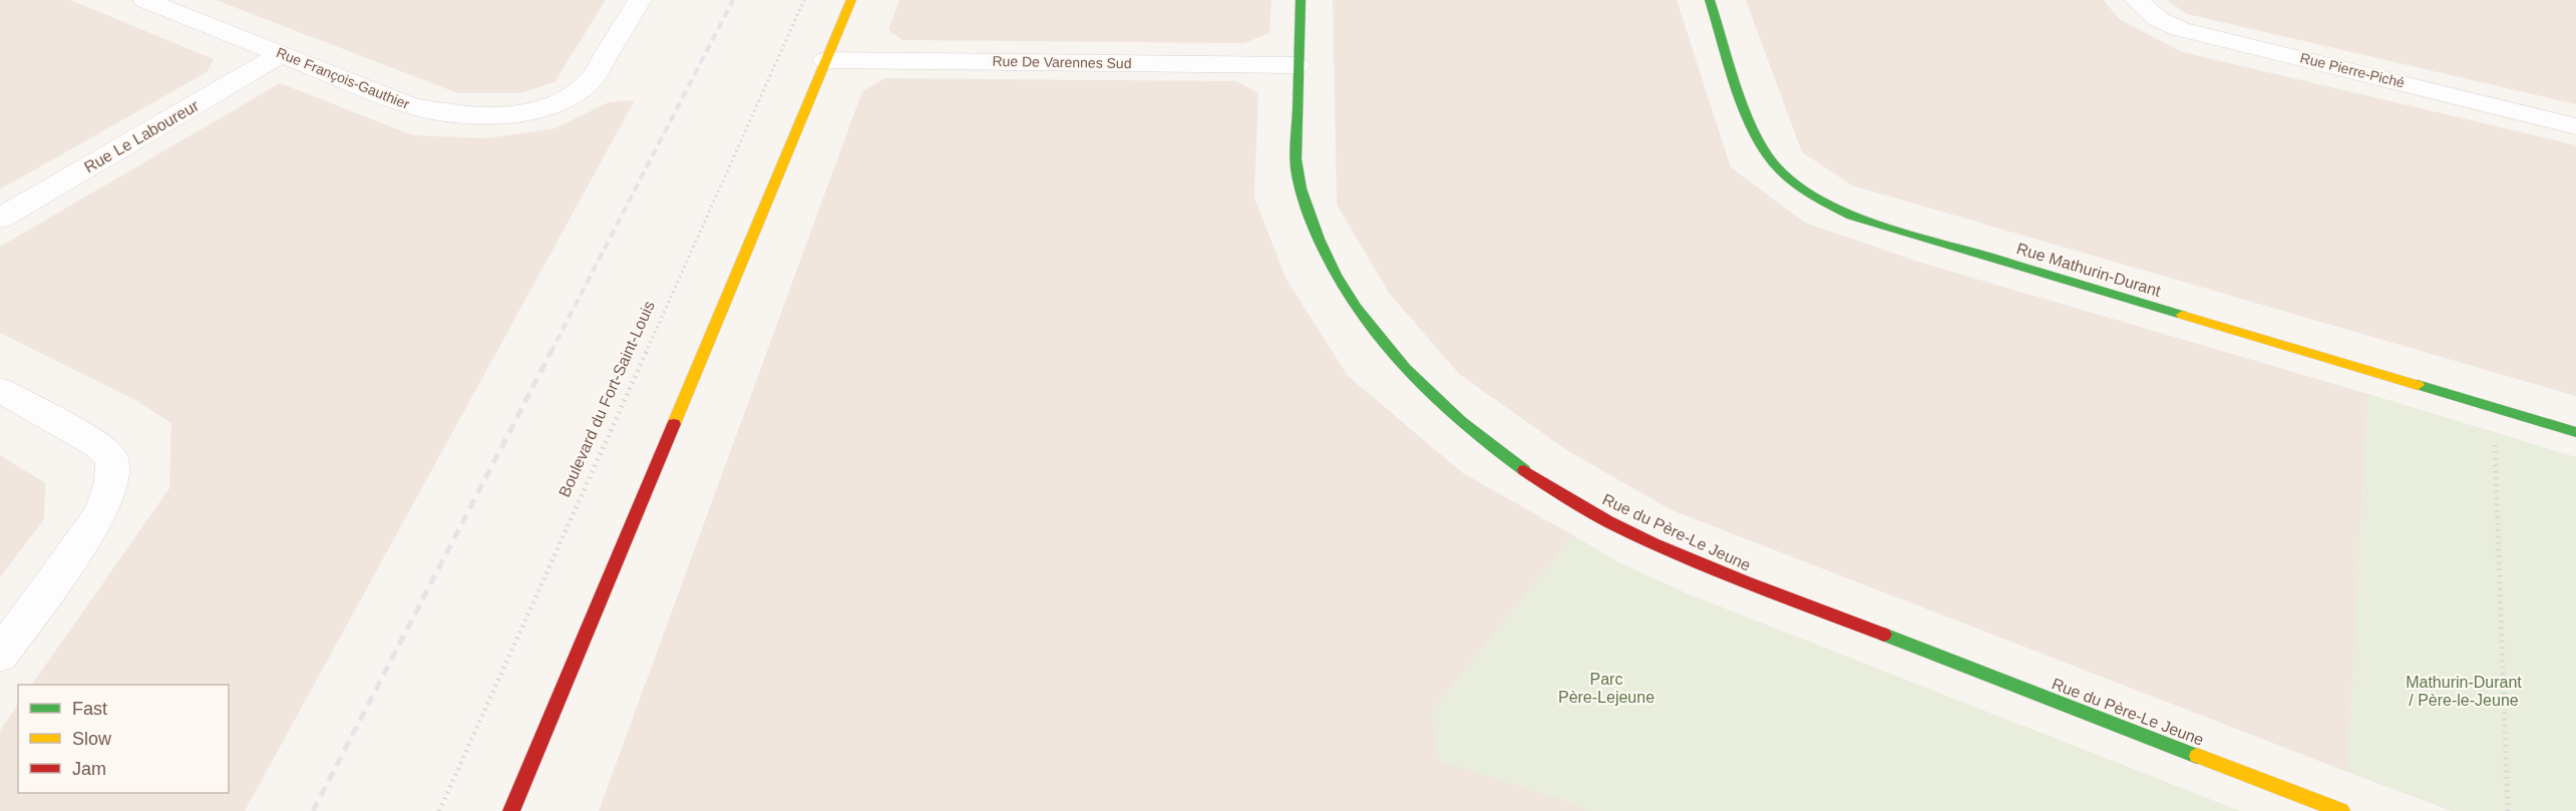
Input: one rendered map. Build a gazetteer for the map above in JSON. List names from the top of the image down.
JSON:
{
  "streets": {
    "street": [
      "Rue De Varennes Sud",
      "Rue Pierre-Piché",
      "Rue François-Gauthier",
      "Rue Le Laboureur",
      "Rue Mathurin-Durant",
      "Rue du Père-Le Jeune"
    ],
    "path": ["Boulevard du Fort-Saint-Louis"]
  },
  "crossings": [
    ["Rue De Varennes Sud", "Rue du Père-Le Jeune"],
    ["Rue François-Gauthier", "Rue Le Laboureur"]
  ],
  "parks": ["Parc Père-Lejeune", "Mathurin-Durant / Père-le-Jeune"],
  "legend": ["Fast", "Slow", "Jam"]
}
